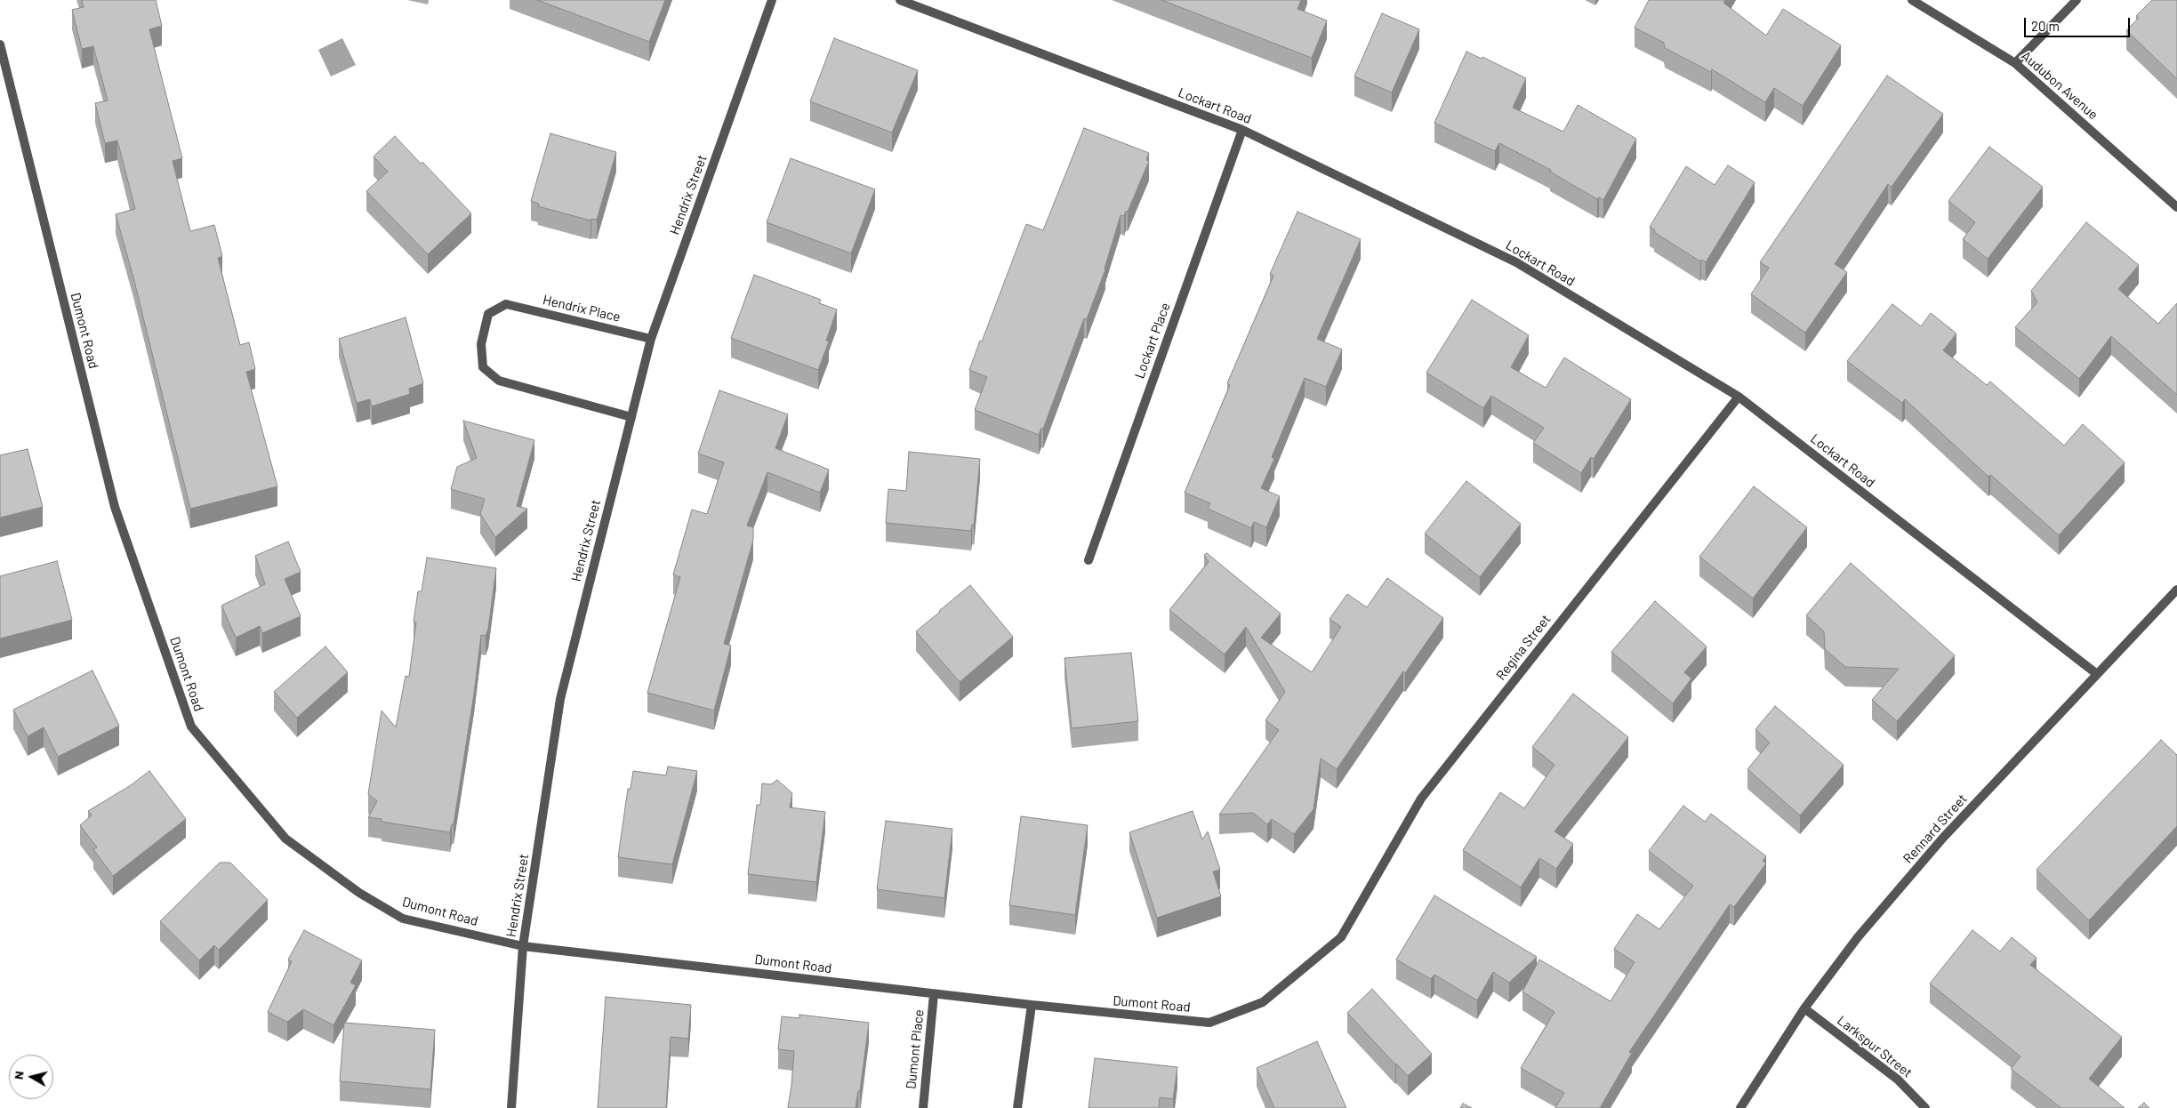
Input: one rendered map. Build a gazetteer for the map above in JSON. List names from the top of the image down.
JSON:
{
  "streets": {
    "street": [
      "Audubon Avenue",
      "Lockart Road",
      "Hendrix Street",
      "Hendrix Place",
      "Dumont Road",
      "Lockart Place",
      "Regina Street",
      "Rennard Street",
      "Larkspur Street",
      "Dumont Place"
    ]
  },
  "crossings": [
    ["Lockart Road", "Lockart Place"],
    ["Lockart Road", "Regina Street"],
    ["Lockart Road", "Rennard Street"],
    ["Hendrix Street", "Hendrix Place"],
    ["Hendrix Street", "Dumont Road"],
    ["Dumont Road", "Regina Street"],
    ["Dumont Road", "Dumont Place"],
    ["Rennard Street", "Larkspur Street"]
  ],
  "scale_bar": "20 m",
  "north": "left"
}
